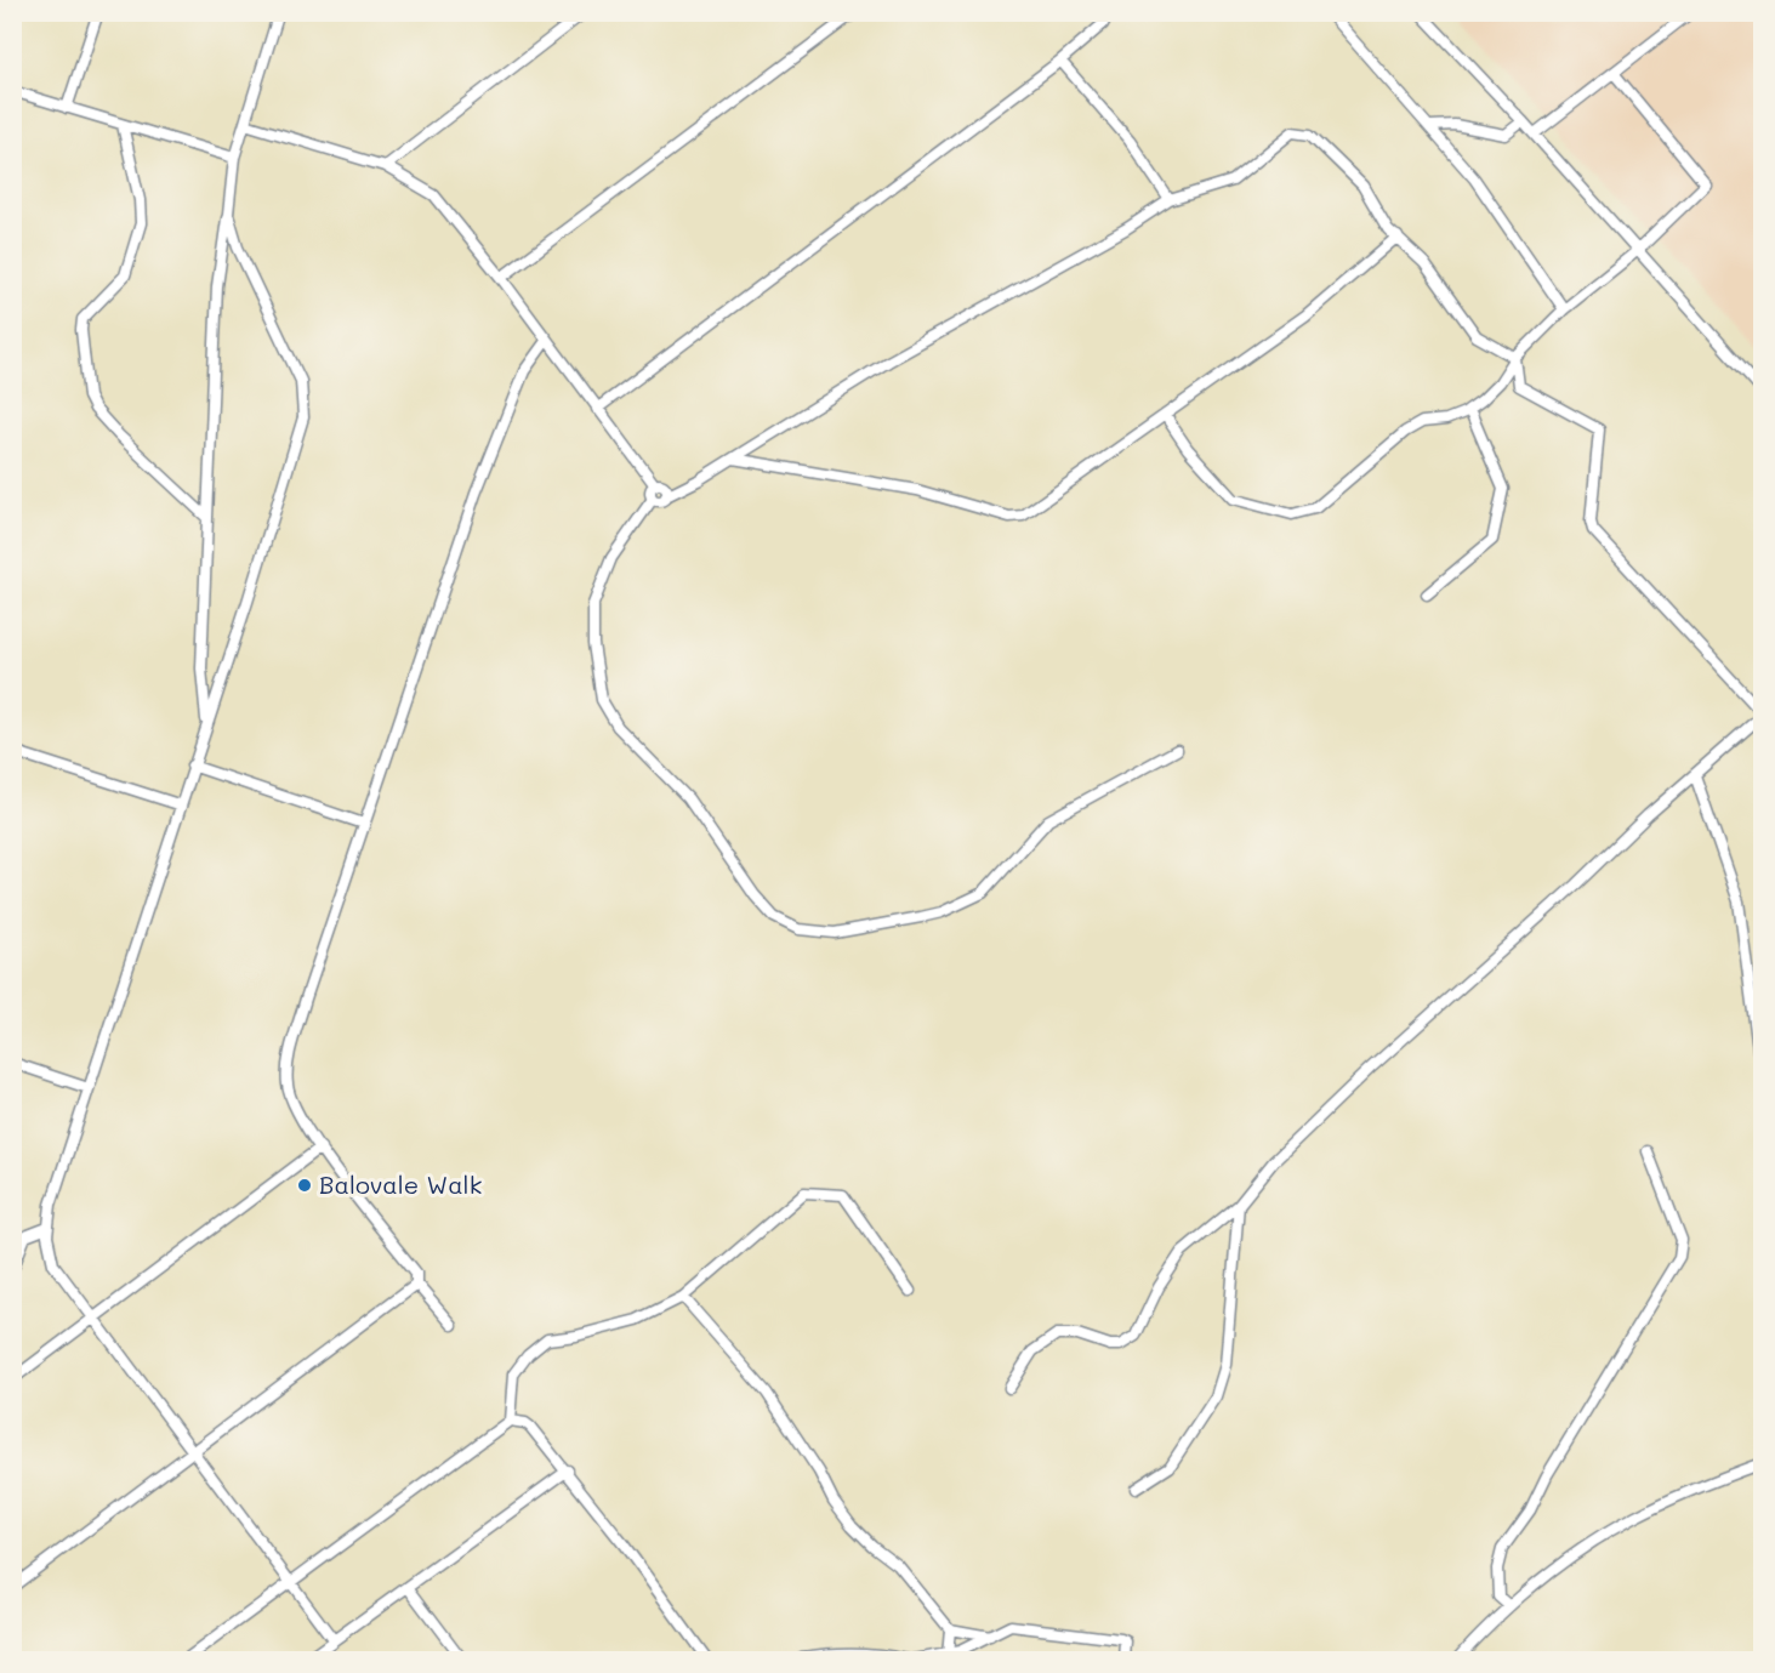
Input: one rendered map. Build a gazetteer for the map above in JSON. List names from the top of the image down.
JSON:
{
  "places": ["Balovale Walk"]
}
